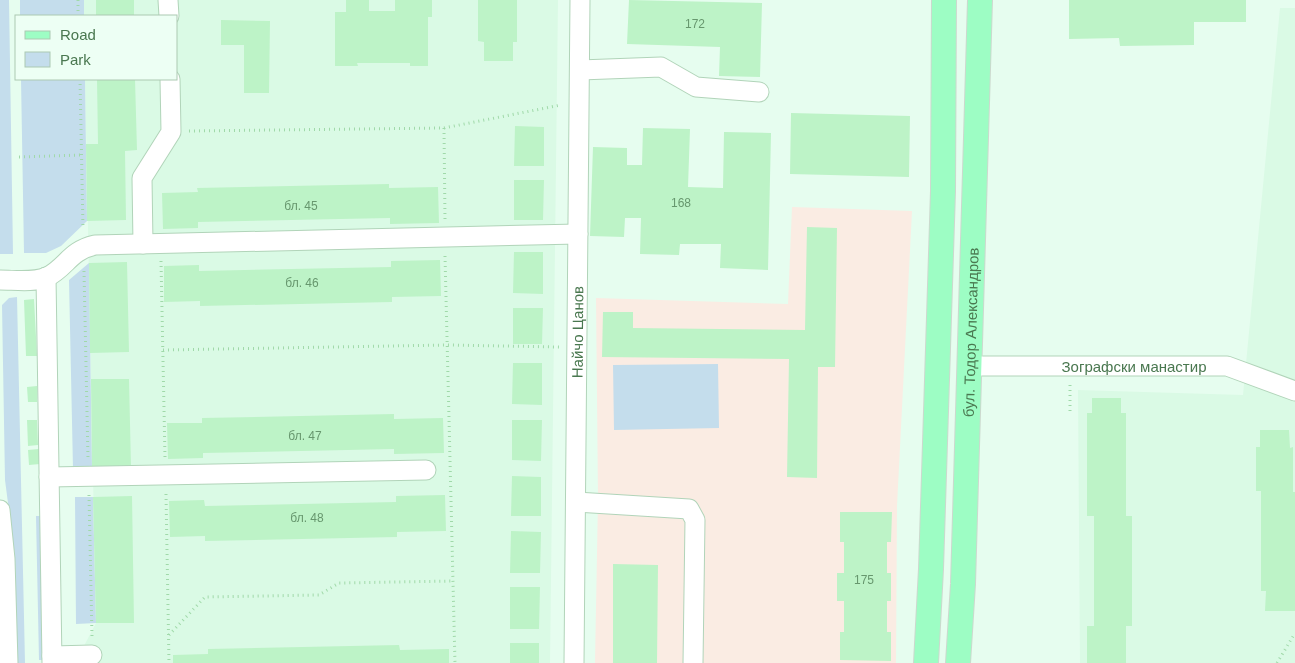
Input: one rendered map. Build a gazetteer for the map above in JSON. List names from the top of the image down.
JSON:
{
  "streets": {
    "main road": ["бул. Тодор Александров"],
    "street": ["Найчо Цанов", "Зографски манастир"]
  },
  "crossings": [
    ["бул. Тодор Александров", "Зографски манастир"]
  ],
  "house_numbers": [
    "172",
    "168",
    "бл. 45",
    "бл. 46",
    "бл. 47",
    "бл. 48",
    "175"
  ],
  "legend": ["Road", "Park"]
}
